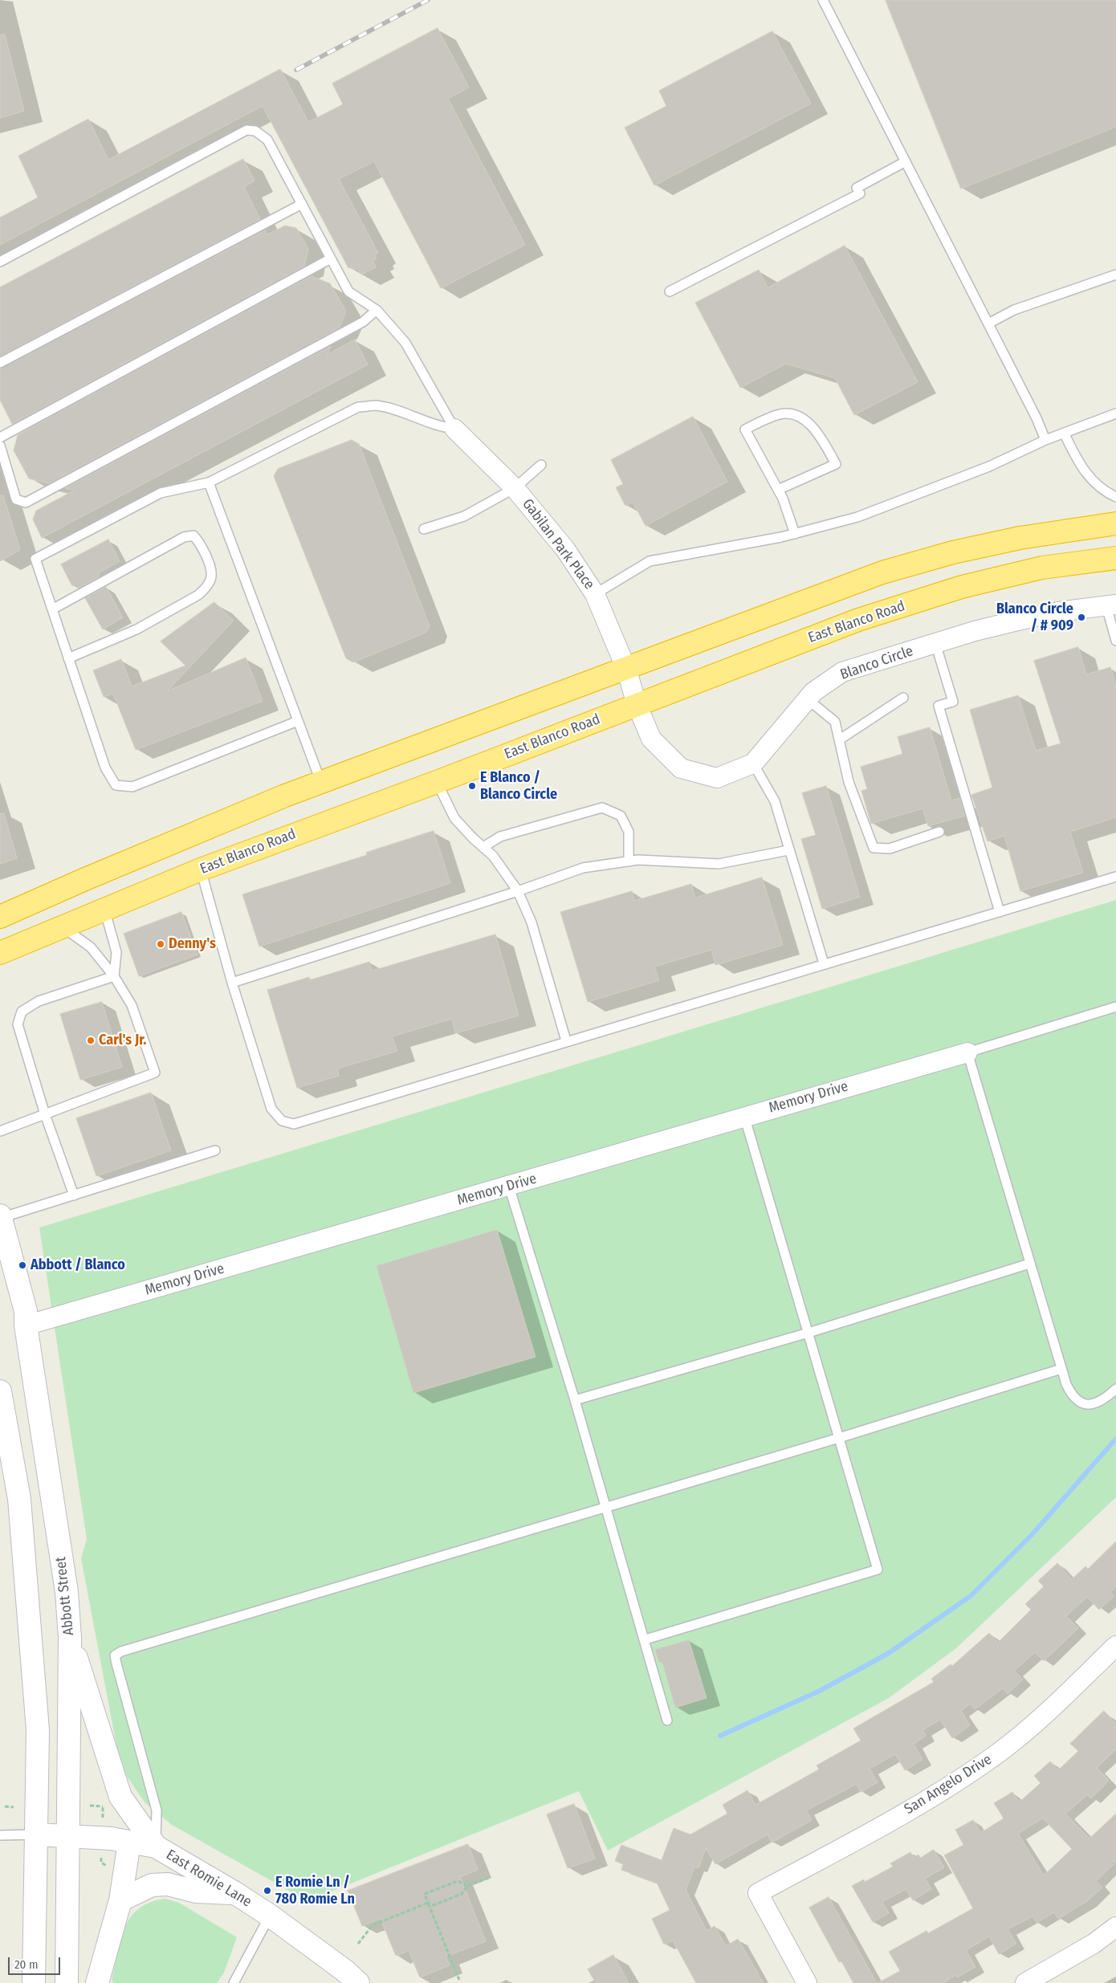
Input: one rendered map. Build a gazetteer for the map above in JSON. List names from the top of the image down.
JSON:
{
  "streets": {
    "highway": ["East Blanco Road"],
    "main road": ["Abbott Street", "East Romie Lane"],
    "street": [
      "Gabilan Park Place",
      "Blanco Circle",
      "Memory Drive",
      "San Angelo Drive"
    ]
  },
  "crossings": [
    ["Gabilan Park Place", "East Blanco Road"],
    ["Gabilan Park Place", "Blanco Circle"],
    ["East Blanco Road", "Blanco Circle"],
    ["Memory Drive", "Abbott Street"],
    ["Abbott Street", "East Romie Lane"]
  ],
  "places": [
    "Blanco Circle / # 909",
    "E Blanco / Blanco Circle",
    "Denny's",
    "Carl's Jr.",
    "Abbott / Blanco",
    "E Romie Ln / 780 Romie Ln"
  ],
  "scale_bar": "20 m"
}
